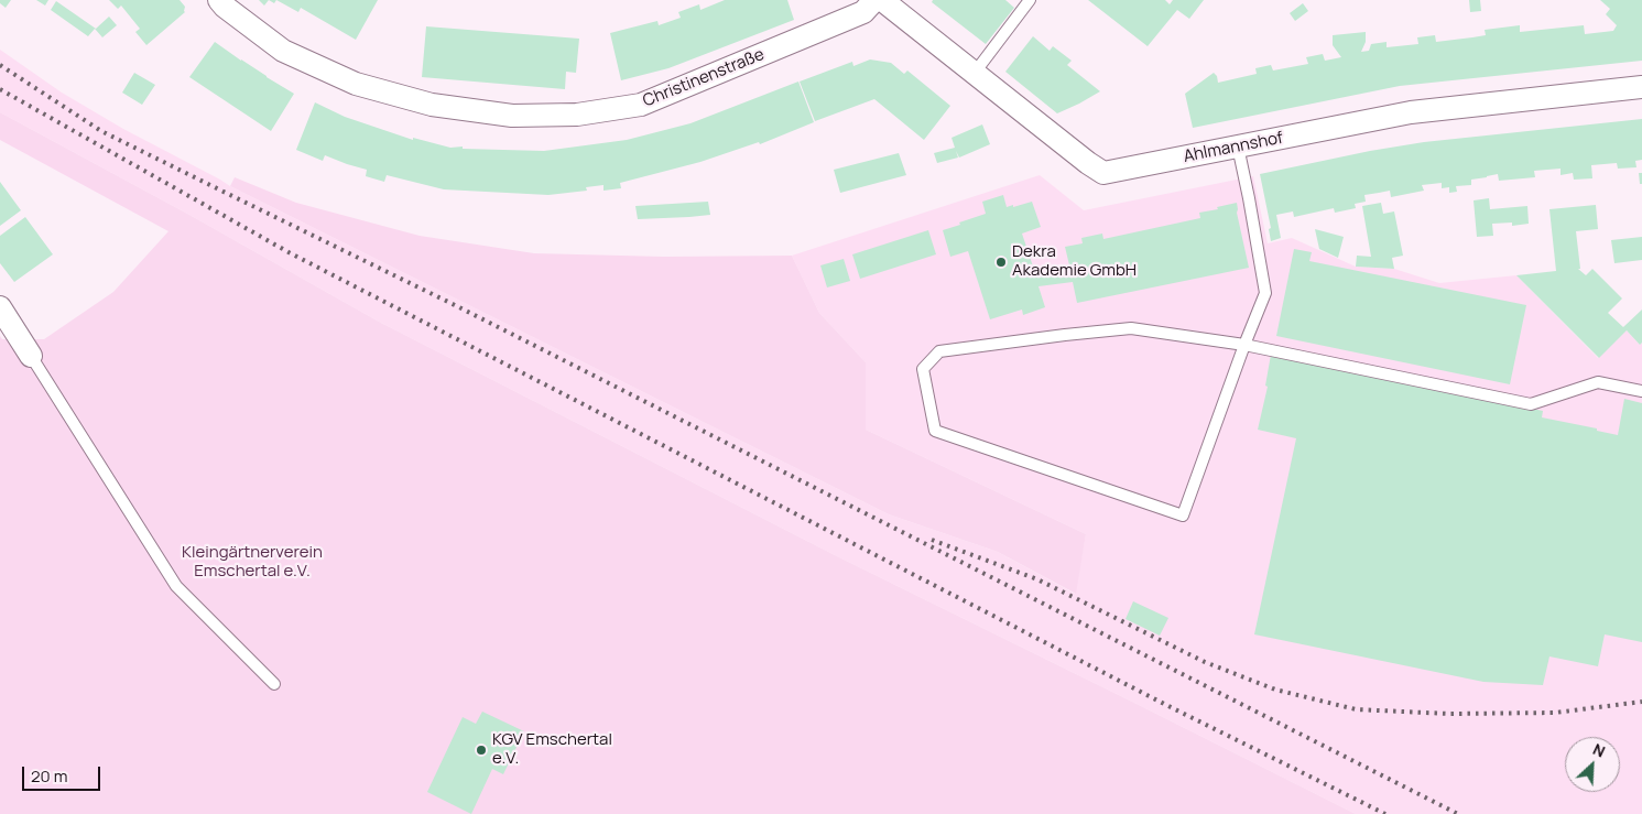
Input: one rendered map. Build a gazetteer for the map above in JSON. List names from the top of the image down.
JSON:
{
  "streets": {
    "street": ["Christinenstraße", "Ahlmannshof"]
  },
  "parks": ["Kleingärtnerverein Emschertal e.V."],
  "places": ["Dekra Akademie GmbH", "KGV Emschertal e.V."],
  "scale_bar": "20 m",
  "north": "top right"
}
